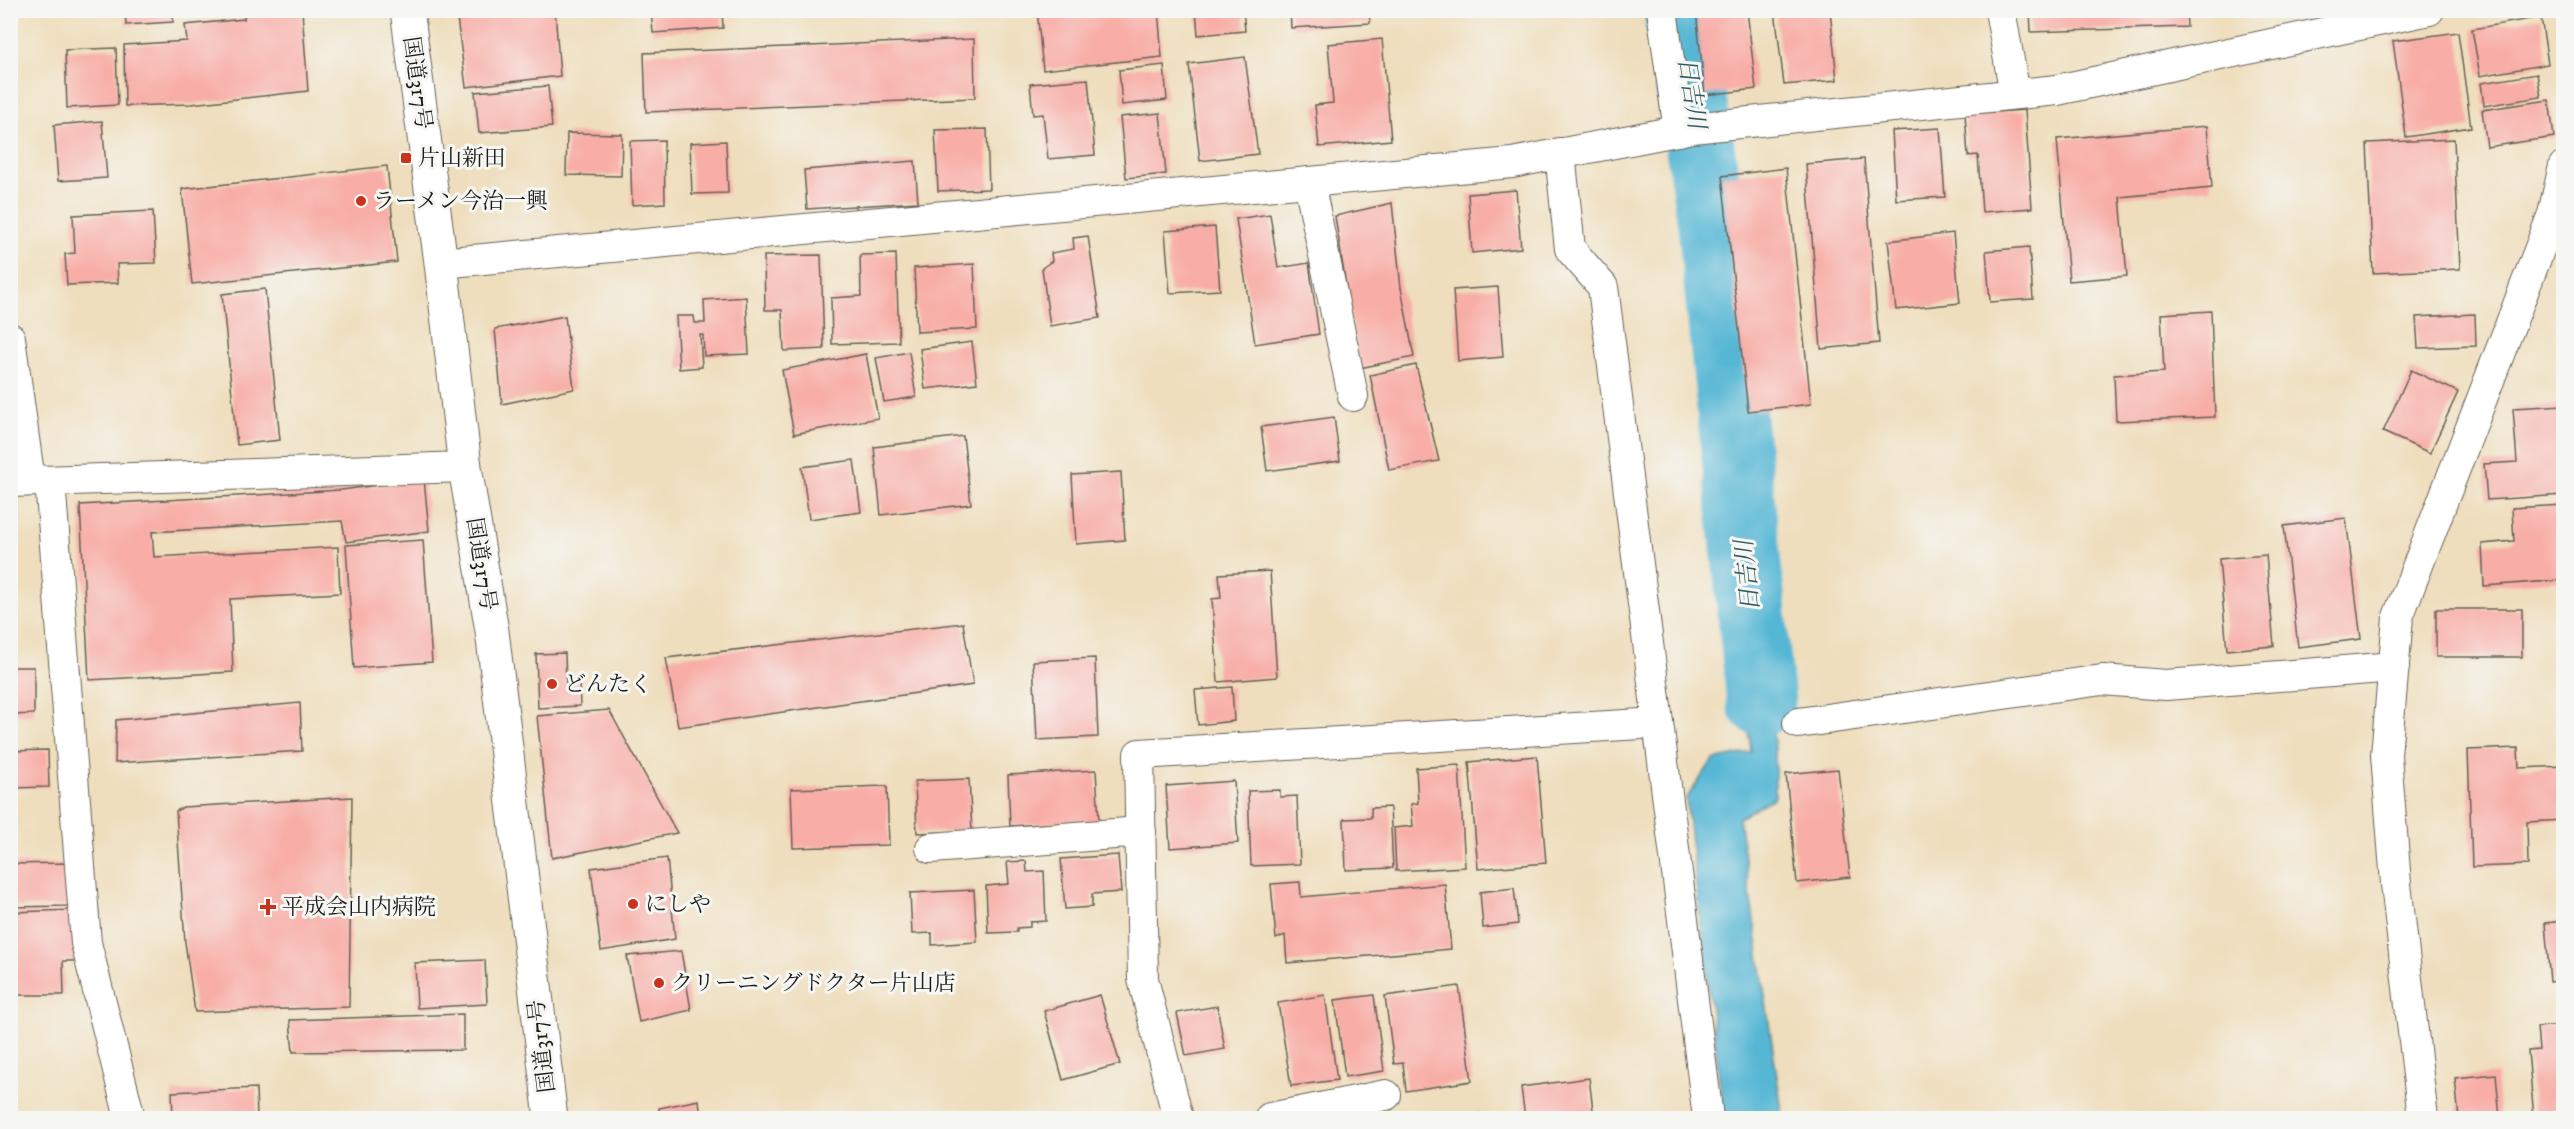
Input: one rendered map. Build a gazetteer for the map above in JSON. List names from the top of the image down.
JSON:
{
  "streets": {
    "highway": ["国道317号"]
  },
  "water": ["日吉川"],
  "places": {
    "transit": ["片山新田"],
    "other": [
      "ラーメン今治一興",
      "どんたく",
      "にしや",
      "クリーニングドクター片山店"
    ],
    "health": ["平成会山内病院"]
  }
}
